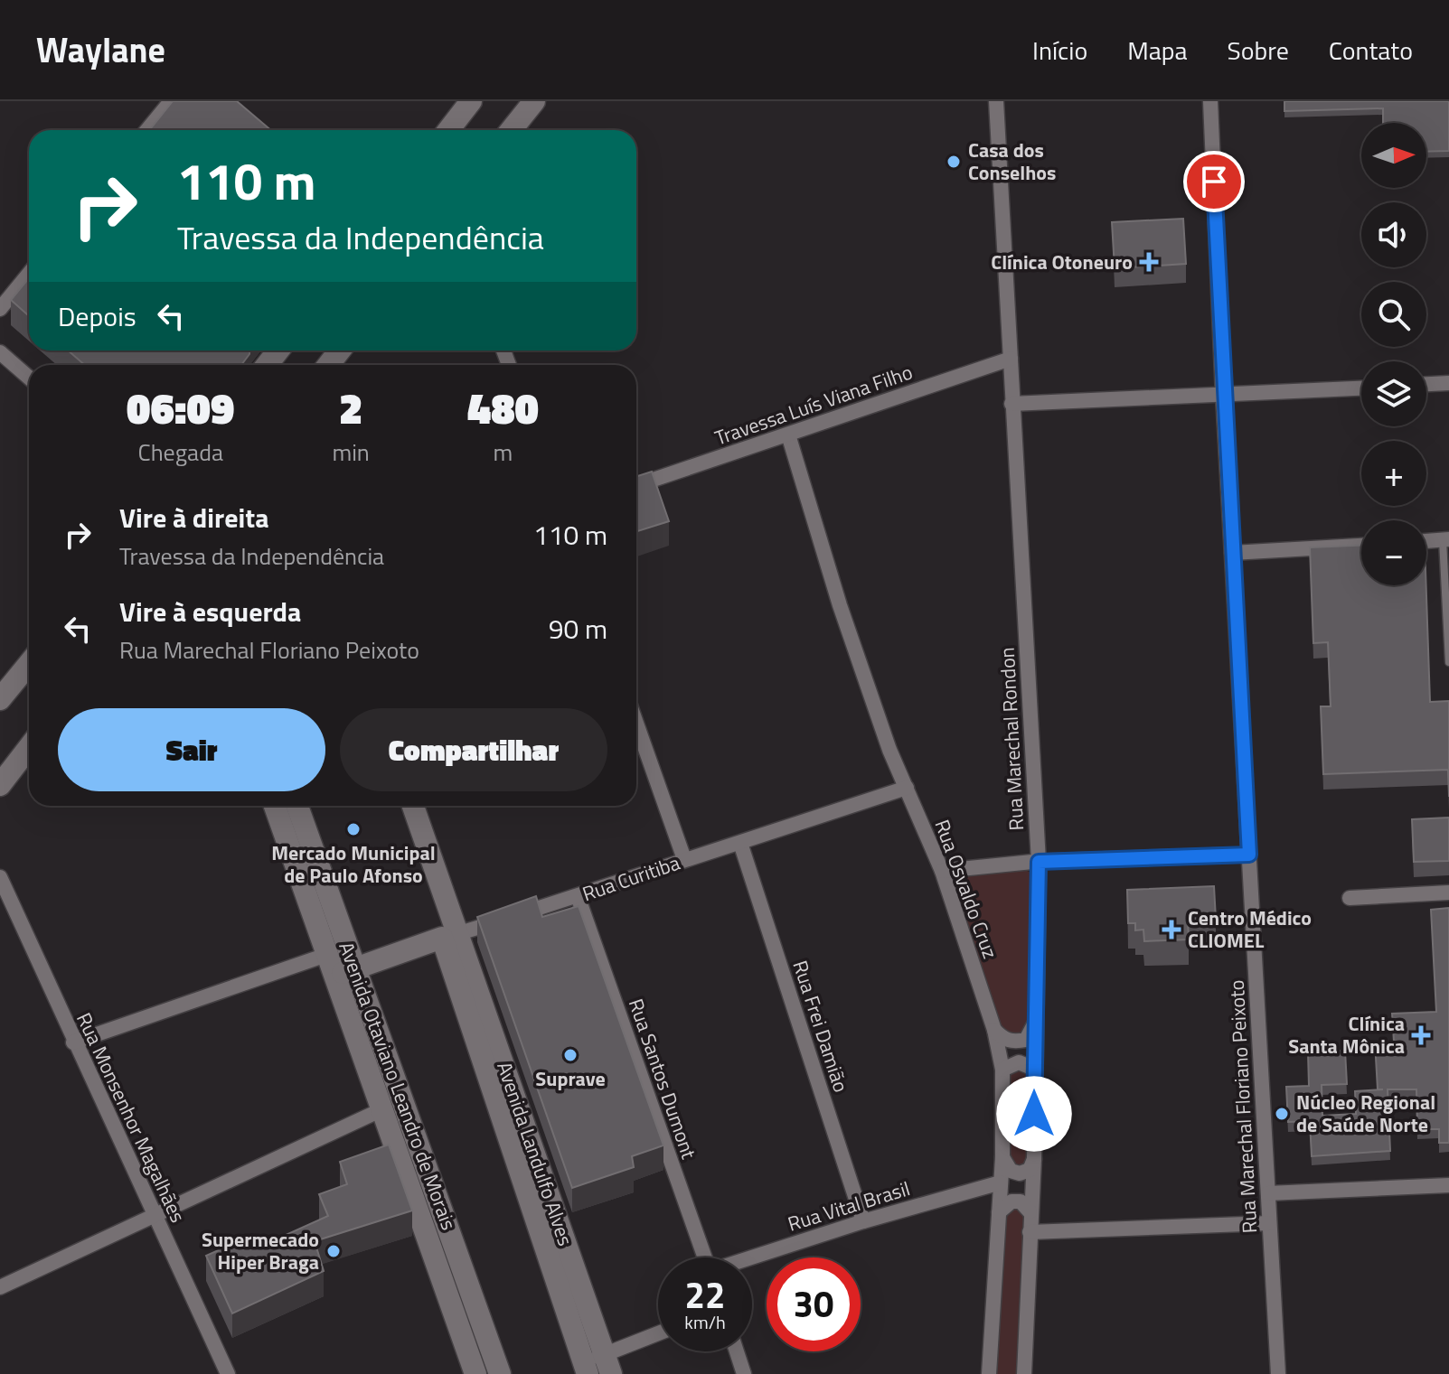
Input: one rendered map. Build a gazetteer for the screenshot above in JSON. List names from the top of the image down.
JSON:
{
  "streets": {
    "street": [
      "Travessa Luís Viana Filho",
      "Rua Marechal Rondon",
      "Rua Curitiba",
      "Rua Osvaldo Cruz",
      "Rua Frei Damião",
      "Rua Santos Dumont",
      "Avenida Otaviano Leandro de Morais",
      "Rua Marechal Floriano Peixoto",
      "Rua Monsenhor Magalhães",
      "Avenida Landulfo Alves",
      "Rua Vital Brasil"
    ]
  },
  "crossings": [
    ["Travessa Luís Viana Filho", "Rua Marechal Rondon"],
    ["Travessa Luís Viana Filho", "Rua Osvaldo Cruz"],
    ["Rua Curitiba", "Rua Osvaldo Cruz"],
    ["Rua Curitiba", "Rua Frei Damião"],
    ["Rua Curitiba", "Rua Santos Dumont"],
    ["Rua Curitiba", "Avenida Otaviano Leandro de Morais"],
    ["Rua Curitiba", "Avenida Landulfo Alves"],
    ["Rua Osvaldo Cruz", "Rua Vital Brasil"],
    ["Rua Frei Damião", "Rua Vital Brasil"]
  ],
  "places": {
    "other": [
      "Casa dos Conselhos",
      "Mercado Municipal de Paulo Afonso",
      "Suprave",
      "Núcleo Regional de Saúde Norte",
      "Supermecado Hiper Braga"
    ],
    "health": ["Clínica Otoneuro", "Centro Médico CLIOMEL", "Clínica Santa Mônica"]
  },
  "north": "right",
  "page": {
    "header": "Waylane",
    "nav": [
      "Início",
      "Mapa",
      "Sobre",
      "Contato"
    ],
    "map_buttons": ["+", "−"],
    "turn": ["110 m", "Travessa da Independência"],
    "then": "Depois",
    "eta": [
      "06:09",
      "Chegada",
      "2",
      "min",
      "480",
      "m"
    ],
    "list": [
      {
        "name": "Vire à direita",
        "note": "Travessa da Independência",
        "value": "110 m"
      },
      {
        "name": "Vire à esquerda",
        "note": "Rua Marechal Floriano Peixoto",
        "value": "90 m"
      }
    ],
    "buttons": ["Sair", "Compartilhar"],
    "speed": "22 km/h",
    "limit": "30"
  }
}
